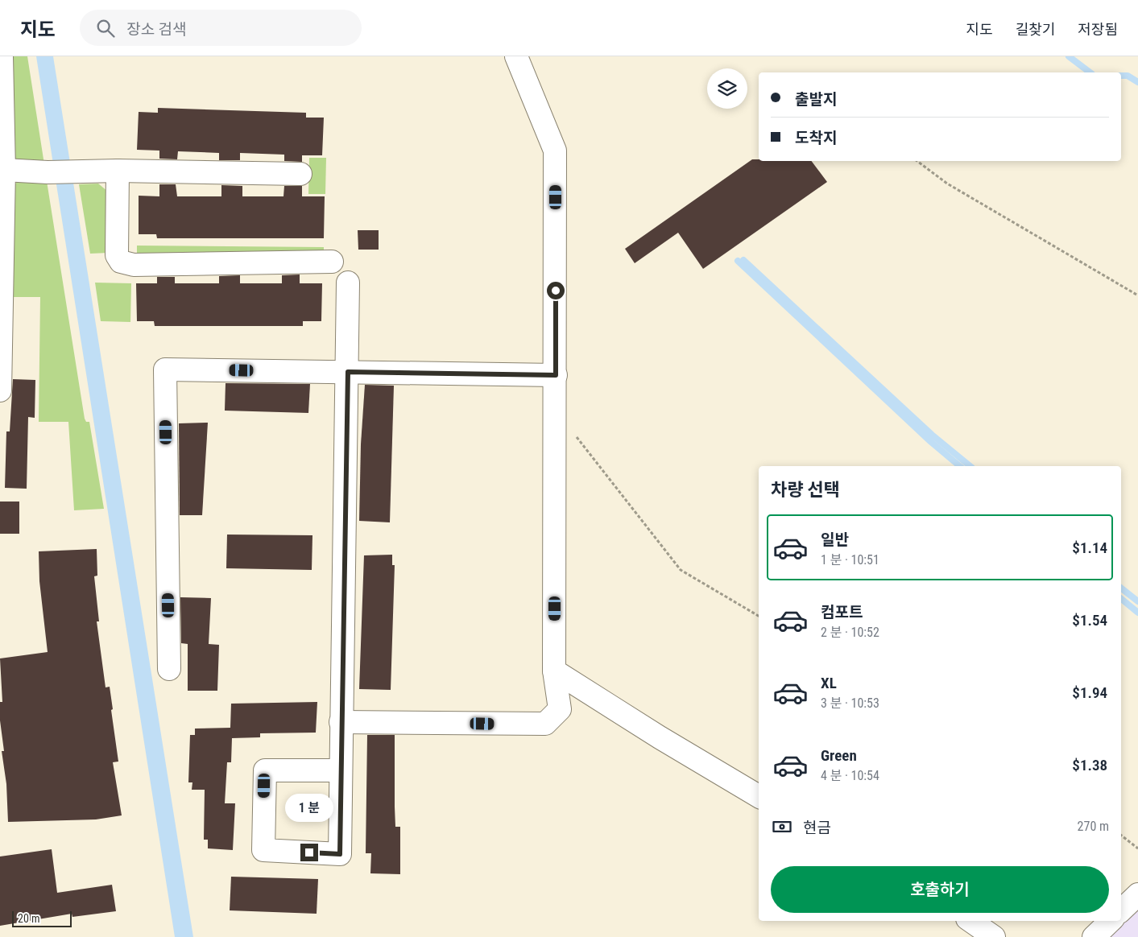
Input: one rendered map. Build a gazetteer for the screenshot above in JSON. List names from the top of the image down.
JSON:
{
  "scale_bar": "20 m",
  "page": {
    "header": "지도",
    "search": "장소 검색",
    "nav": ["지도", "길찾기", "저장됨"],
    "banner": ["출발지", "도착지"],
    "heading": "차량 선택",
    "list": [
      {
        "name": "일반",
        "note": "1 분 · 10:51",
        "value": "$1.14"
      },
      {
        "name": "컴포트",
        "note": "2 분 · 10:52",
        "value": "$1.54"
      },
      {
        "name": "XL",
        "note": "3 분 · 10:53",
        "value": "$1.94"
      },
      {
        "name": "Green",
        "note": "4 분 · 10:54",
        "value": "$1.38"
      }
    ],
    "bubble": "1 분",
    "pay": ["현금", "270 m"],
    "buttons": "호출하기",
    "scale": "20 m"
  }
}
